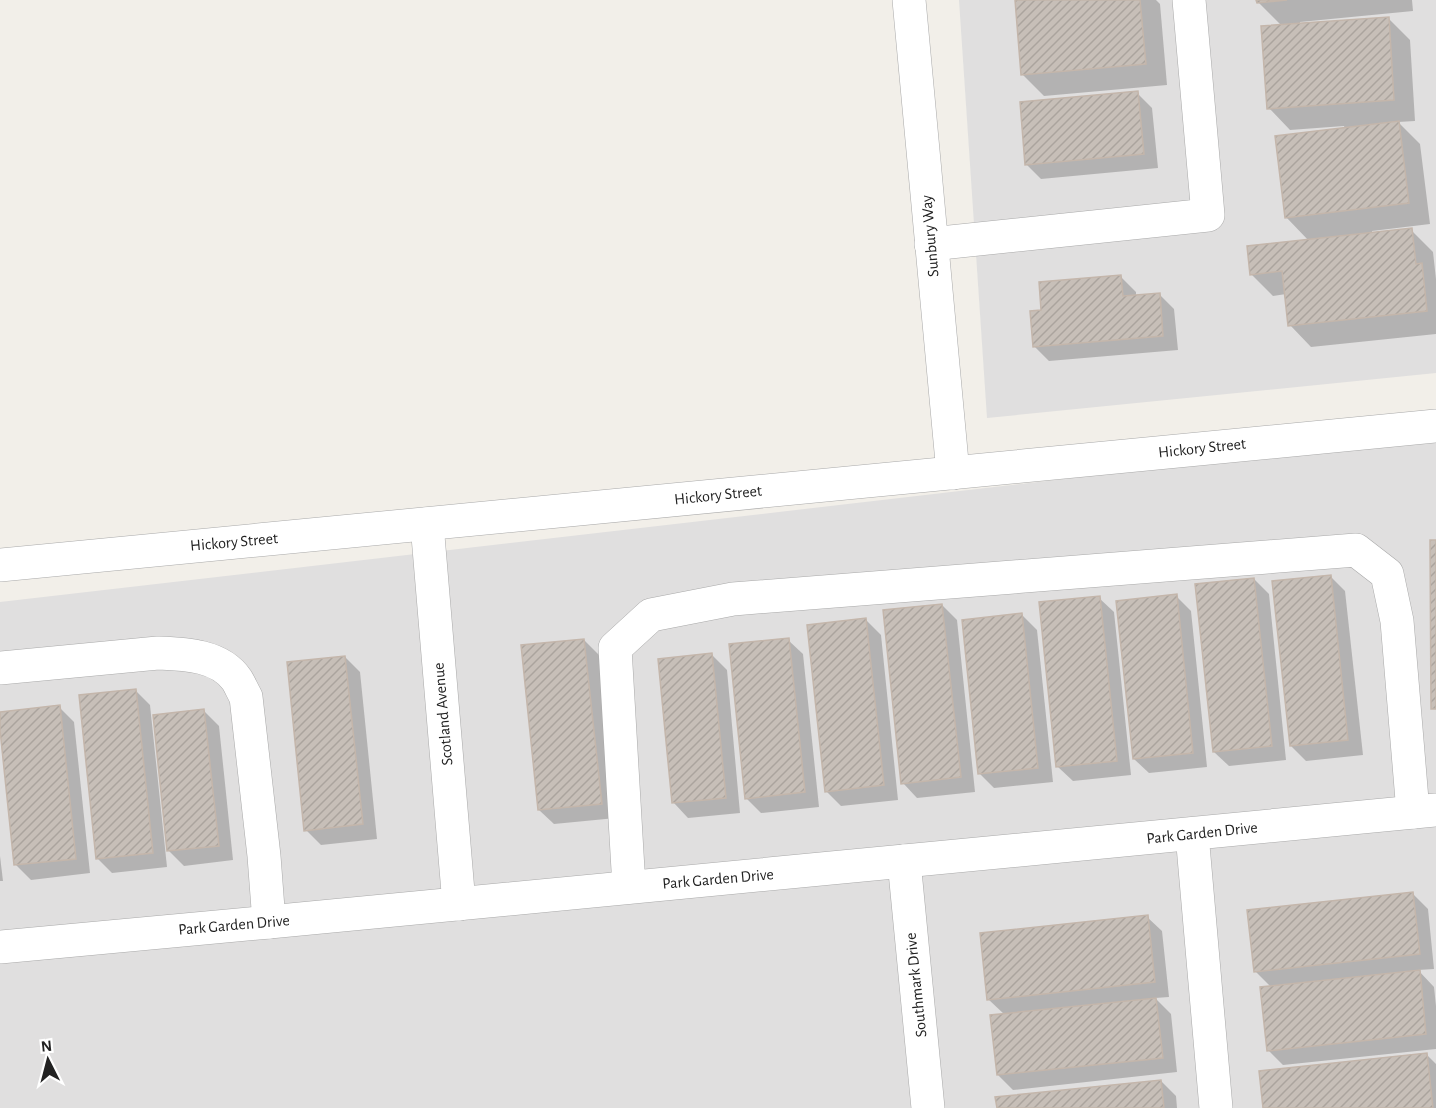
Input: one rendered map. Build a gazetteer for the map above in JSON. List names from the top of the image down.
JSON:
{
  "streets": {
    "street": [
      "Sunbury Way",
      "Hickory Street",
      "Scotland Avenue",
      "Park Garden Drive",
      "Southmark Drive"
    ]
  },
  "crossings": [
    ["Sunbury Way", "Hickory Street"],
    ["Hickory Street", "Scotland Avenue"],
    ["Scotland Avenue", "Park Garden Drive"],
    ["Park Garden Drive", "Southmark Drive"]
  ],
  "north": "top"
}
